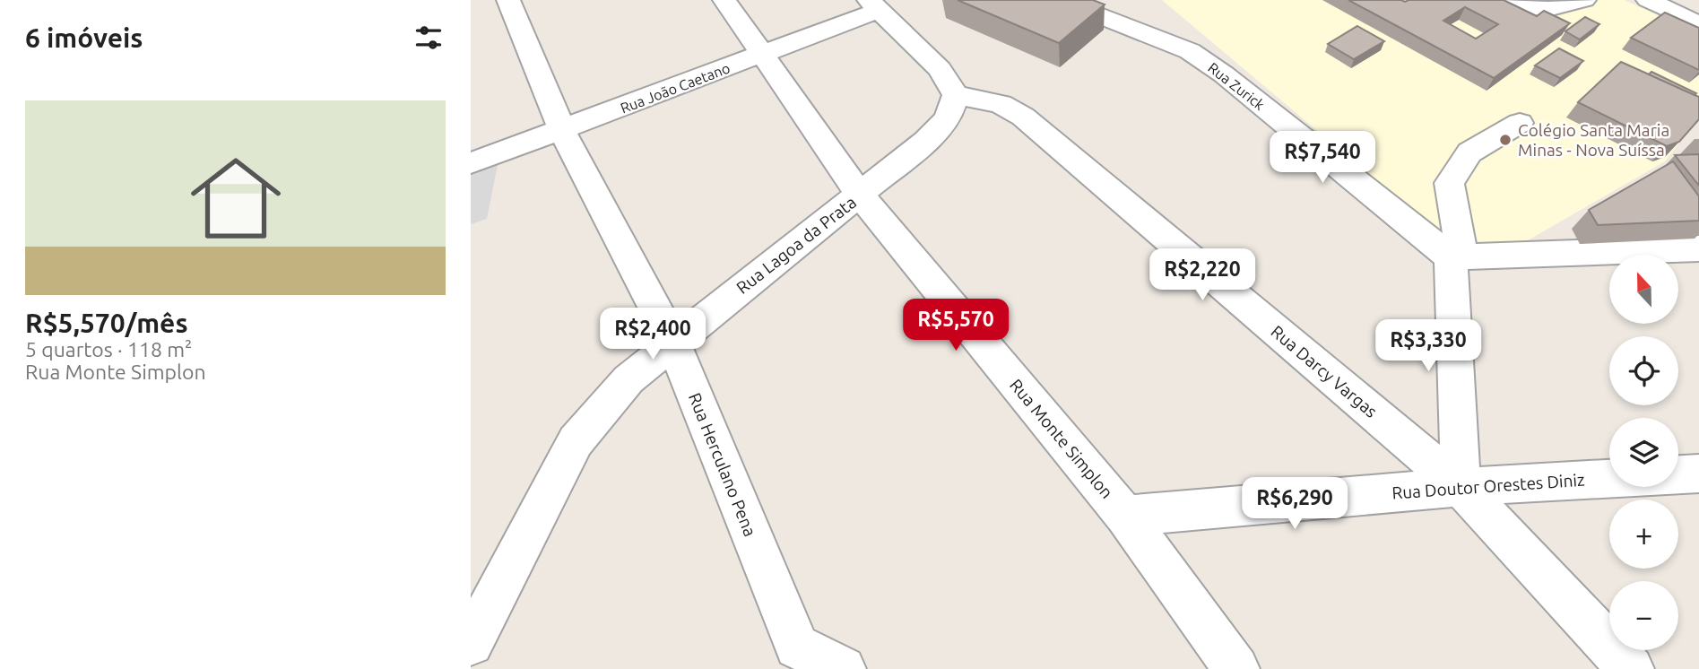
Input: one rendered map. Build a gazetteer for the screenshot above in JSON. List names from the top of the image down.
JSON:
{
  "streets": {
    "street": [
      "Rua Zurick",
      "Rua João Caetano",
      "Rua Lagoa da Prata",
      "Rua Darcy Vargas",
      "Rua Monte Simplon",
      "Rua Herculano Pena",
      "Rua Doutor Orestes Diniz"
    ]
  },
  "crossings": [
    ["Rua João Caetano", "Rua Monte Simplon"],
    ["Rua João Caetano", "Rua Herculano Pena"],
    ["Rua Lagoa da Prata", "Rua Darcy Vargas"],
    ["Rua Lagoa da Prata", "Rua Monte Simplon"],
    ["Rua Lagoa da Prata", "Rua Herculano Pena"],
    ["Rua Darcy Vargas", "Rua Doutor Orestes Diniz"],
    ["Rua Monte Simplon", "Rua Doutor Orestes Diniz"]
  ],
  "places": ["Colégio Santa Maria Minas - Nova Suíssa"],
  "north": "top",
  "page": {
    "heading": "6 imóveis",
    "list": [
      {
        "name": "R$5,570/mês",
        "note": "5 quartos · 118 m² · Rua Monte Simplon"
      }
    ],
    "price": [
      "R$7,540",
      "R$2,220",
      "R$5,570",
      "R$2,400",
      "R$3,330",
      "R$6,290"
    ],
    "map_buttons": ["+", "−"]
  }
}
